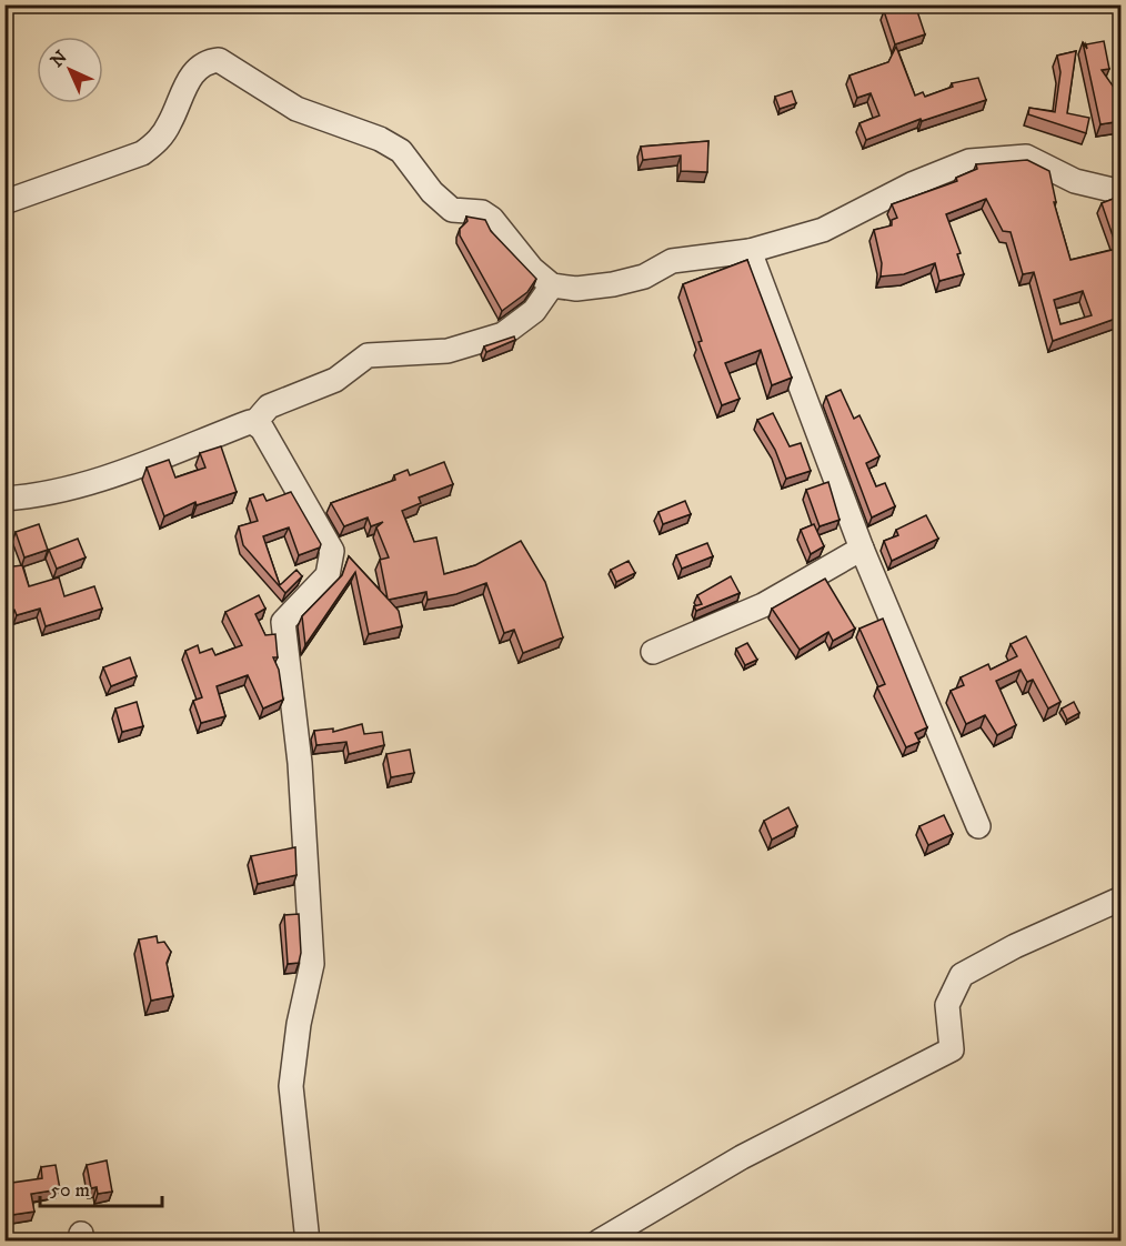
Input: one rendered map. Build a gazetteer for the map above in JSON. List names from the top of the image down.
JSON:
{
  "scale_bar": "50 m",
  "north": "top left"
}
